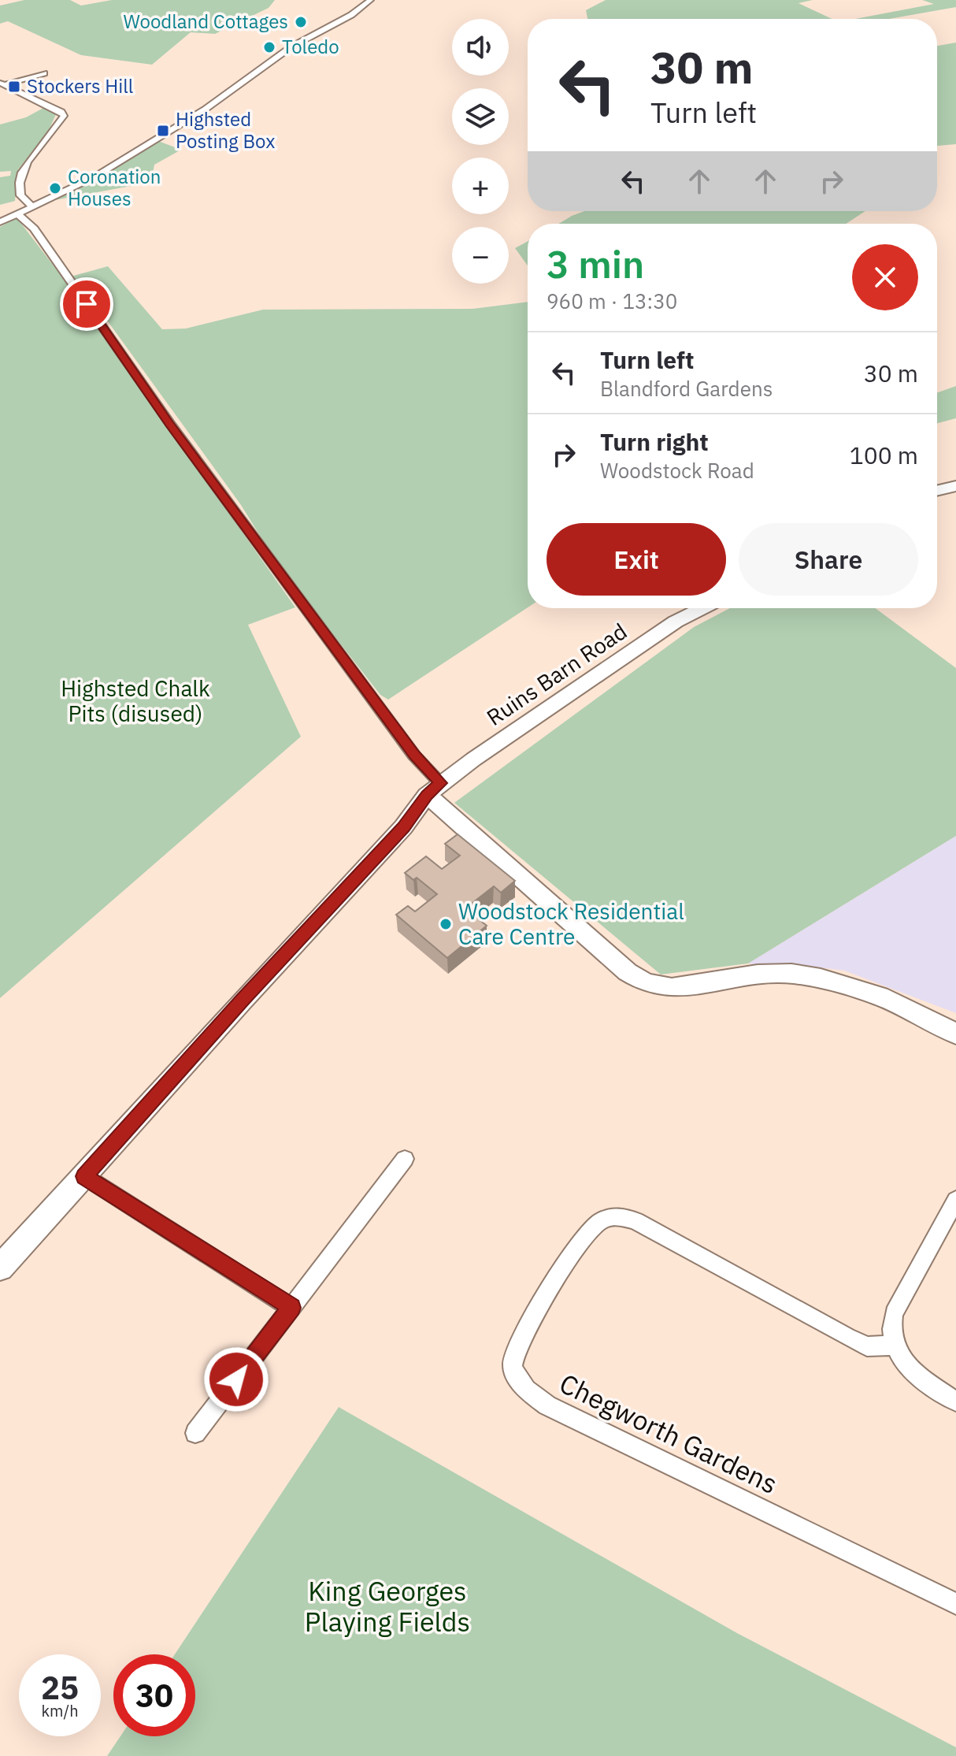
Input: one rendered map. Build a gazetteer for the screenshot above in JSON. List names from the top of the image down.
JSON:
{
  "streets": {
    "street": ["Ruins Barn Road", "Chegworth Gardens"]
  },
  "parks": ["Highsted Chalk Pits (disused)", "King Georges Playing Fields"],
  "places": {
    "other": [
      "Woodland Cottages",
      "Toledo",
      "Coronation Houses",
      "Woodstock Residential Care Centre"
    ],
    "transit": ["Stockers Hill", "Highsted Posting Box"]
  },
  "page": {
    "map_buttons": ["+", "−"],
    "turn": ["30 m", "Turn left"],
    "heading": ["3 min", "960 m · 13:30"],
    "list": [
      {
        "name": "Turn left",
        "note": "Blandford Gardens",
        "value": "30 m"
      },
      {
        "name": "Turn right",
        "note": "Woodstock Road",
        "value": "100 m"
      }
    ],
    "buttons": ["Exit", "Share"],
    "speed": "25 km/h",
    "limit": "30"
  }
}
